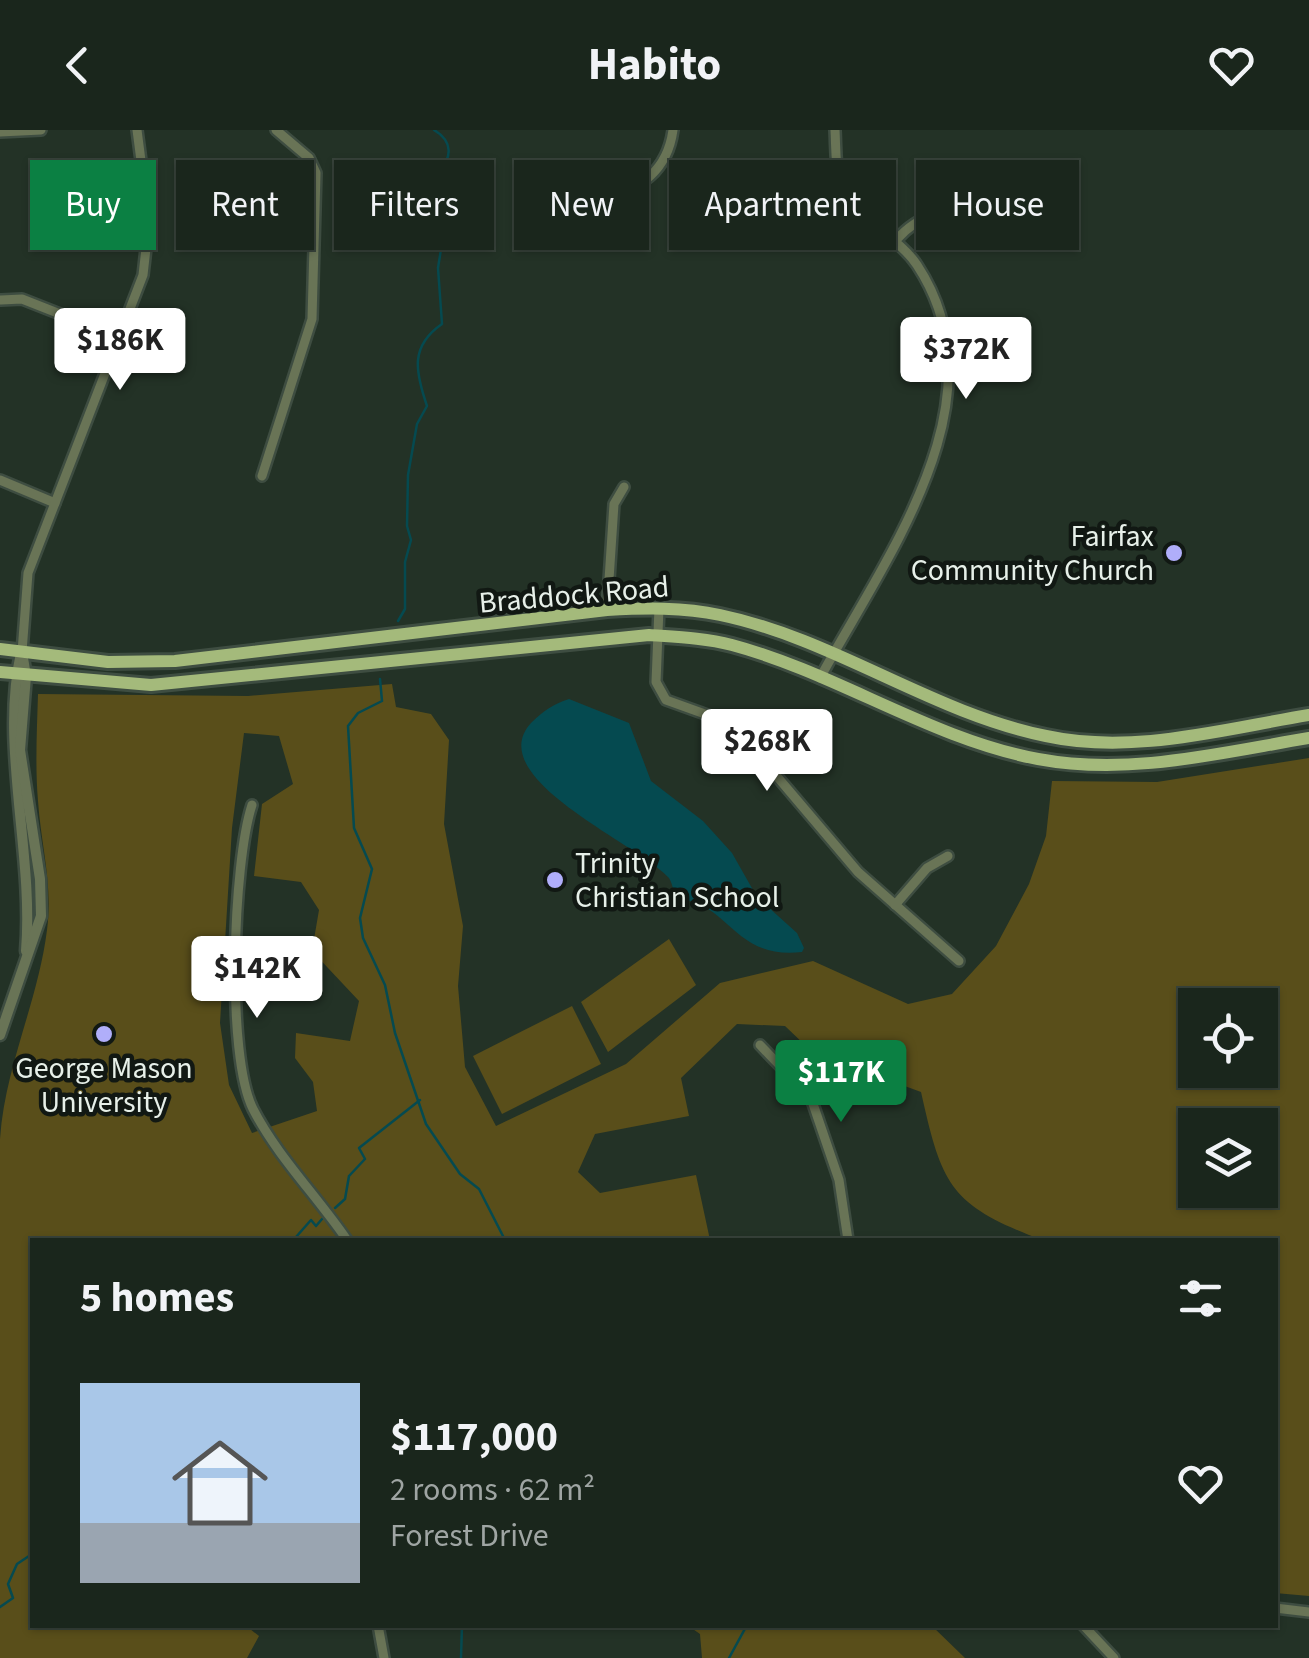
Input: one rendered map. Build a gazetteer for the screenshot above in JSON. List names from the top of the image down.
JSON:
{
  "streets": {
    "main road": ["Braddock Road"]
  },
  "places": ["Fairfax Community Church", "Trinity Christian School", "George Mason University"],
  "page": {
    "header": "Habito",
    "chip": [
      "Buy",
      "Rent",
      "Filters",
      "New",
      "Apartment",
      "House"
    ],
    "price": [
      "$186K",
      "$372K",
      "$268K",
      "$142K",
      "$117K"
    ],
    "heading": "5 homes",
    "list": [
      {
        "name": "$117,000",
        "note": "2 rooms · 62 m² · Forest Drive"
      }
    ]
  }
}
